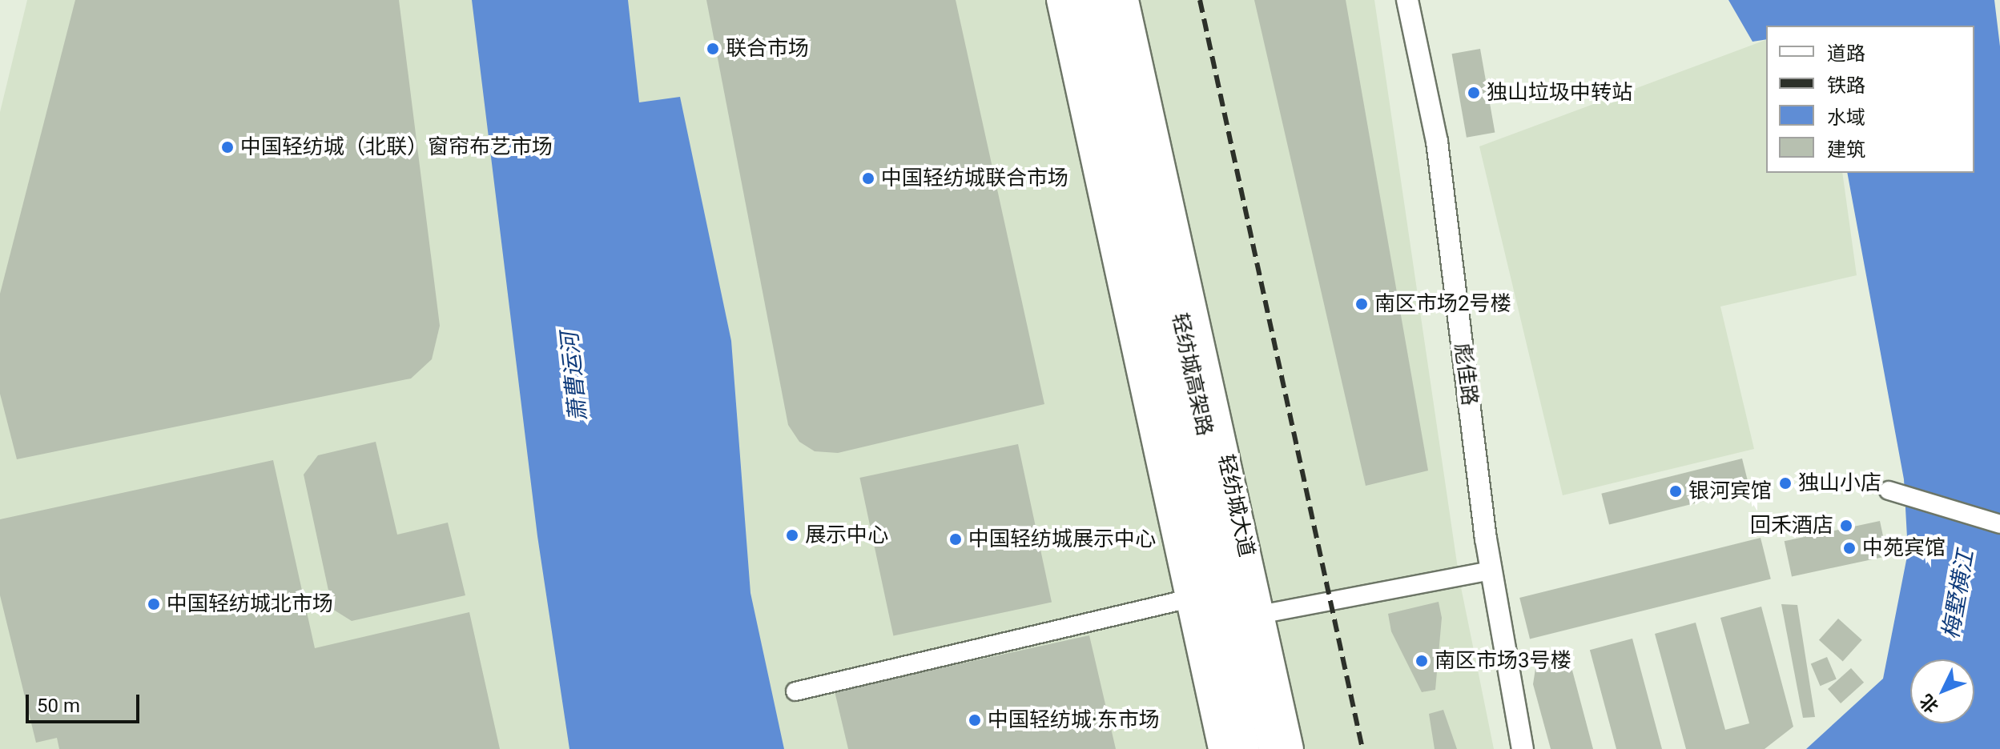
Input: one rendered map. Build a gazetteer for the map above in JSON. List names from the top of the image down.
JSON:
{
  "streets": {
    "highway": ["轻纺城高架路"],
    "main road": ["轻纺城大道"],
    "street": ["彪佳路"]
  },
  "water": ["萧曹运河", "梅墅横江"],
  "places": [
    "联合市场",
    "独山垃圾中转站",
    "中国轻纺城（北联）窗帘布艺市场",
    "中国轻纺城联合市场",
    "南区市场2号楼",
    "独山小店",
    "银河宾馆",
    "回禾酒店",
    "展示中心",
    "中国轻纺城展示中心",
    "中苑宾馆",
    "中国轻纺城北市场",
    "南区市场3号楼",
    "中国轻纺城·东市场"
  ],
  "legend": [
    "道路",
    "铁路",
    "水域",
    "建筑"
  ],
  "scale_bar": "50 m",
  "north": "bottom left"
}
